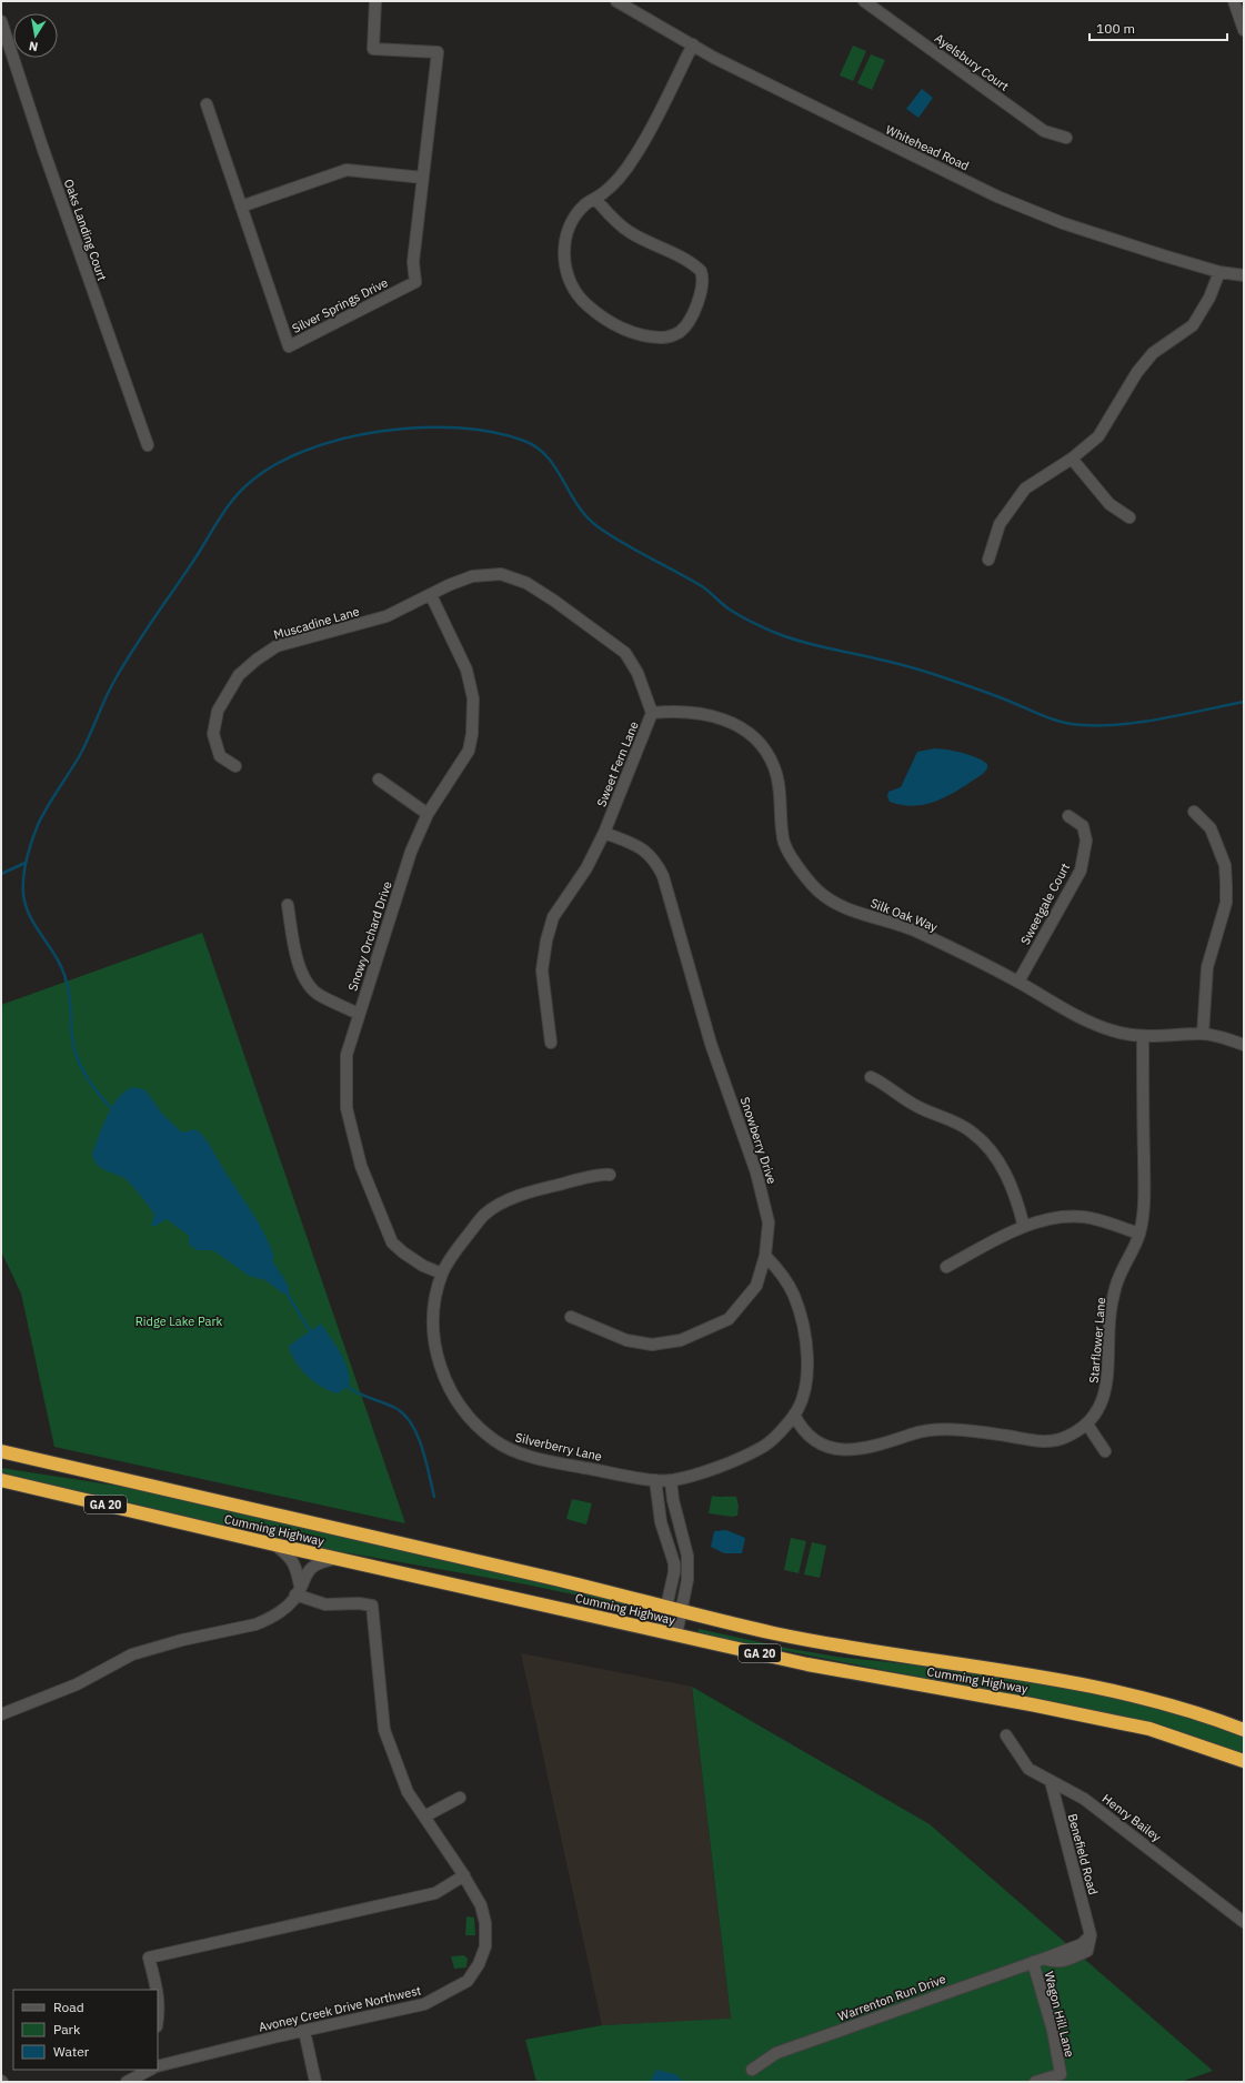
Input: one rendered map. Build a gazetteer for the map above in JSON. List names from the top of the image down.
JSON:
{
  "streets": {
    "highway": ["GA 20", "Cumming Highway"],
    "street": [
      "Ayelsbury Court",
      "Whitehead Road",
      "Oaks Landing Court",
      "Silver Springs Drive",
      "Muscadine Lane",
      "Sweet Fern Lane",
      "Sweetgale Court",
      "Silk Oak Way",
      "Snowy Orchard Drive",
      "Snowberry Drive",
      "Starflower Lane",
      "Silverberry Lane",
      "Henry Bailey",
      "Benefield Road",
      "Warrenton Run Drive",
      "Avoney Creek Drive Northwest",
      "Wagon Hill Lane"
    ]
  },
  "crossings": [
    ["Muscadine Lane", "Sweet Fern Lane"],
    ["Muscadine Lane", "Snowy Orchard Drive"],
    ["Sweet Fern Lane", "Silk Oak Way"],
    ["Sweet Fern Lane", "Snowy Orchard Drive"],
    ["Sweet Fern Lane", "Snowberry Drive"],
    ["Sweetgale Court", "Silk Oak Way"],
    ["Silk Oak Way", "Starflower Lane"],
    ["Snowy Orchard Drive", "Silverberry Lane"],
    ["Snowberry Drive", "Silverberry Lane"],
    ["Starflower Lane", "Silverberry Lane"],
    ["Henry Bailey", "Benefield Road"],
    ["Benefield Road", "Warrenton Run Drive"],
    ["Warrenton Run Drive", "Wagon Hill Lane"]
  ],
  "parks": ["Ridge Lake Park"],
  "legend": ["Road", "Park", "Water"],
  "scale_bar": "100 m",
  "north": "bottom"
}
